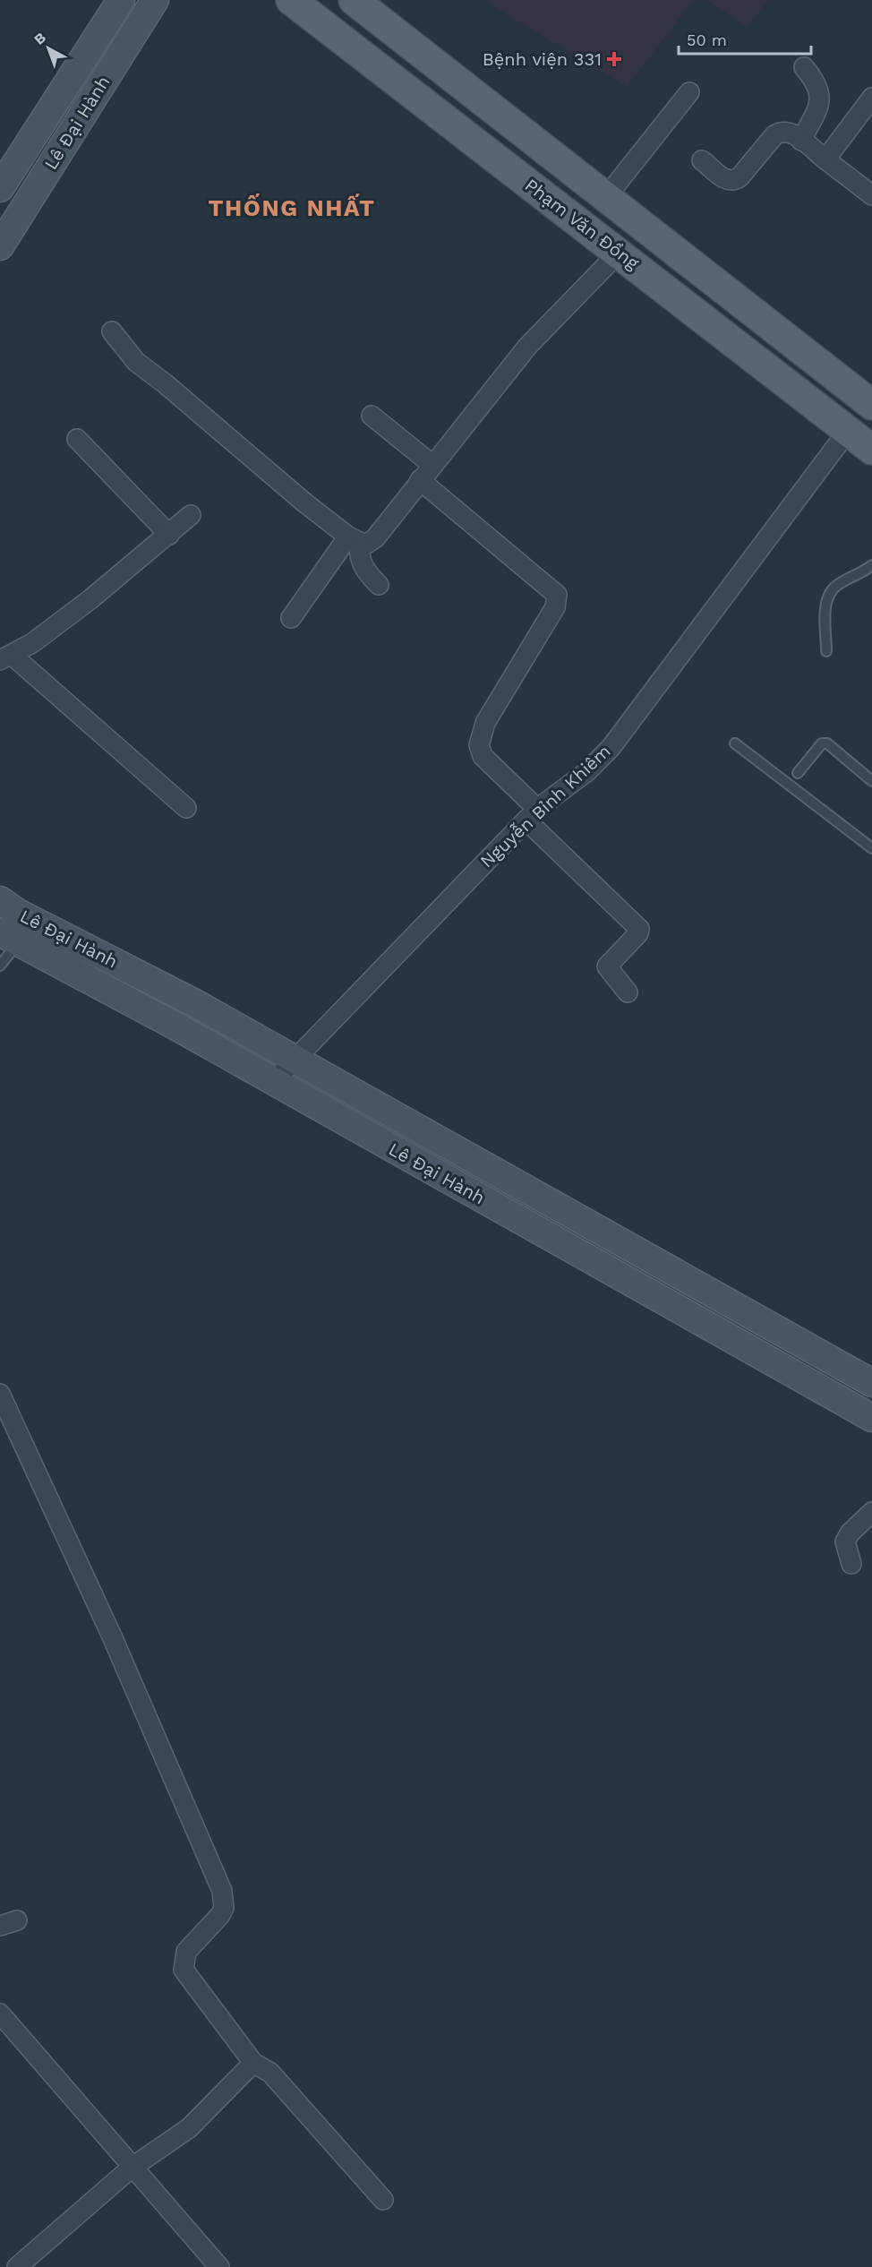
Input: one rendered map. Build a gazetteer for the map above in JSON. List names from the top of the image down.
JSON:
{
  "streets": {
    "main road": ["Lê Đại Hành", "Phạm Văn Đồng"],
    "street": ["Nguyễn Bỉnh Khiêm"]
  },
  "crossings": [
    ["Lê Đại Hành", "Nguyễn Bỉnh Khiêm"],
    ["Phạm Văn Đồng", "Nguyễn Bỉnh Khiêm"]
  ],
  "districts": ["THỐNG NHẤT"],
  "places": {
    "health": ["Bệnh viện 331"]
  },
  "scale_bar": "50 m",
  "north": "top left"
}
